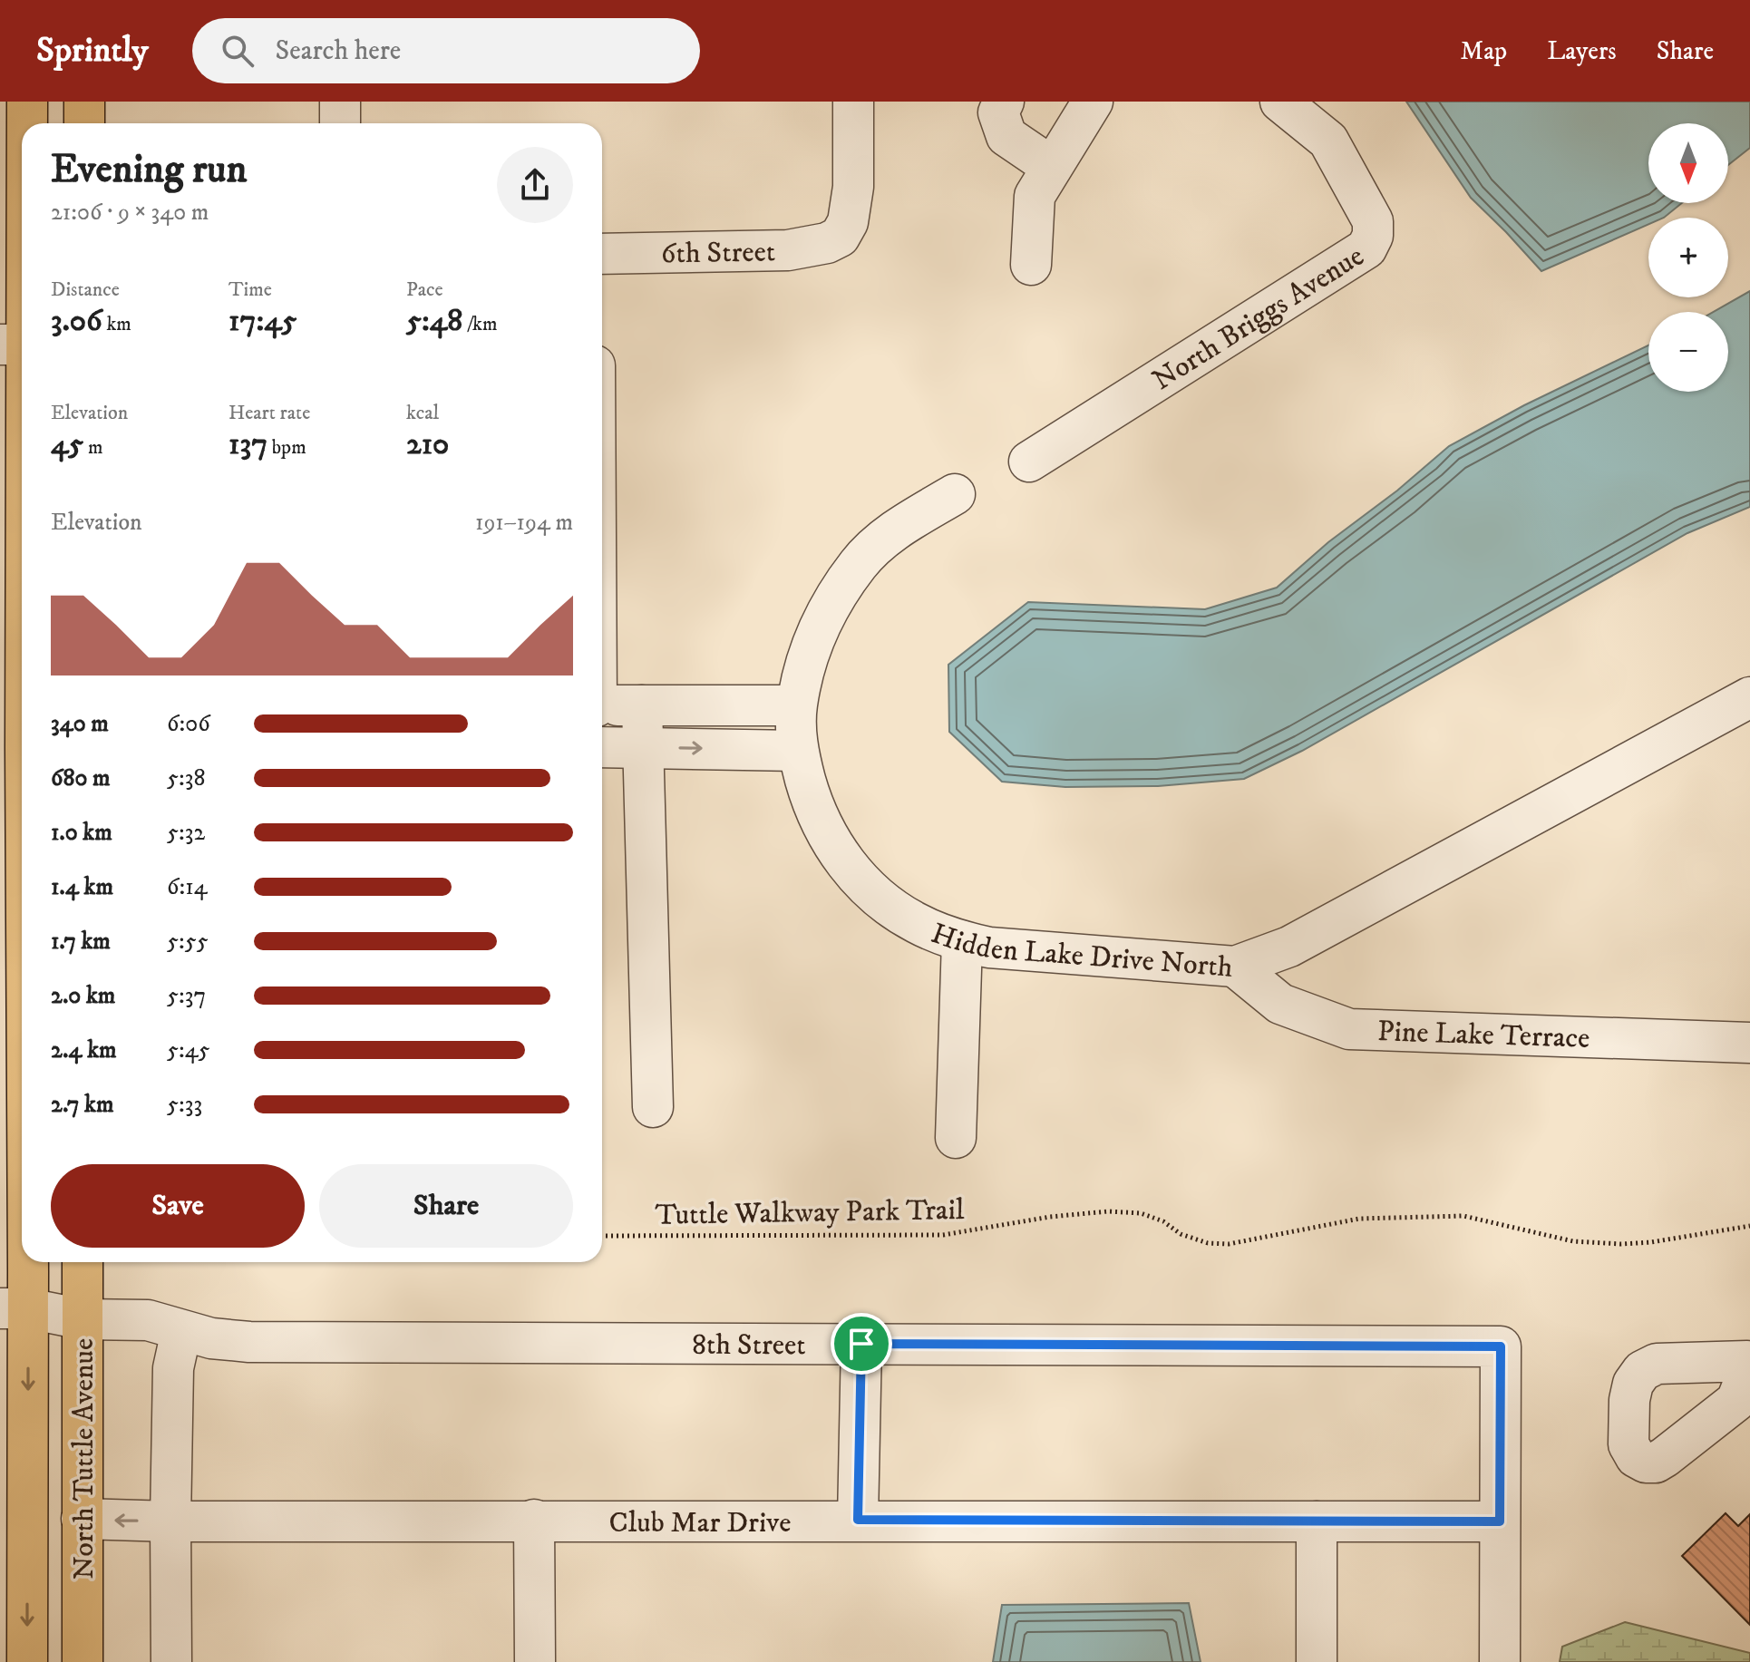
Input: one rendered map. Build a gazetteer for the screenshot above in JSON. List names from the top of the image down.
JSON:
{
  "streets": {
    "main road": ["North Tuttle Avenue"],
    "street": [
      "6th Street",
      "North Briggs Avenue",
      "Hidden Lake Drive North",
      "Pine Lake Terrace",
      "8th Street",
      "Club Mar Drive"
    ],
    "path": ["Tuttle Walkway Park Trail"]
  },
  "crossings": [
    ["Hidden Lake Drive North", "Pine Lake Terrace"],
    ["8th Street", "North Tuttle Avenue"],
    ["8th Street", "Club Mar Drive"],
    ["North Tuttle Avenue", "Club Mar Drive"]
  ],
  "north": "bottom",
  "page": {
    "header": "Sprintly",
    "search": "Search here",
    "nav": ["Map", "Layers", "Share"],
    "map_buttons": ["+", "−"],
    "heading": ["Evening run", "21:06 · 9 × 340 m"],
    "stats": [
      ["Distance", "3.06 km"],
      ["Time", "17:45"],
      ["Pace", "5:48 /km"],
      ["Elevation", "45 m"],
      ["Heart rate", "137 bpm"],
      ["kcal", "210"]
    ],
    "chart": ["Elevation", "191–194 m"],
    "list": [
      {
        "name": "340 m",
        "note": "6:06"
      },
      {
        "name": "680 m",
        "note": "5:38"
      },
      {
        "name": "1.0 km",
        "note": "5:32"
      },
      {
        "name": "1.4 km",
        "note": "6:14"
      },
      {
        "name": "1.7 km",
        "note": "5:55"
      },
      {
        "name": "2.0 km",
        "note": "5:37"
      },
      {
        "name": "2.4 km",
        "note": "5:45"
      },
      {
        "name": "2.7 km",
        "note": "5:33"
      }
    ],
    "buttons": ["Save", "Share"]
  }
}
